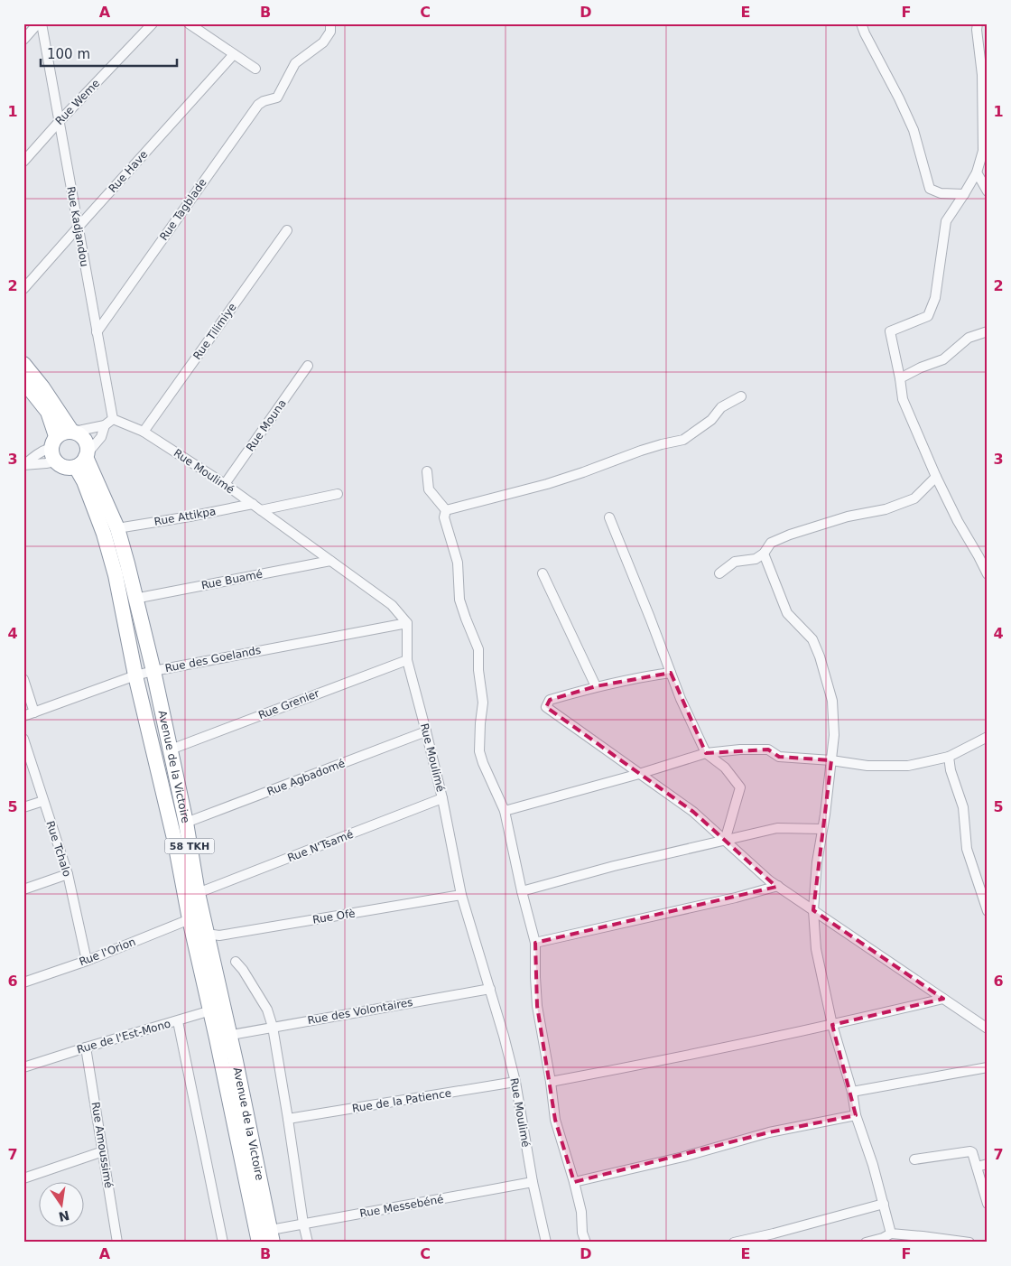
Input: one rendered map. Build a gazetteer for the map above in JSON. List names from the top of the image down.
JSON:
{
  "streets": {
    "highway": ["Avenue de la Victoire", "58 TKH"],
    "street": [
      "Rue Weme",
      "Rue Have",
      "Rue Tagblade",
      "Rue Kadjandou",
      "Rue Tilimiye",
      "Rue Mouna",
      "Rue Moulimé",
      "Rue Attikpa",
      "Rue Buamé",
      "Rue des Goelands",
      "Rue Grenier",
      "Rue Agbadomé",
      "Rue N'Tsamé",
      "Rue Tchalo",
      "Rue Ofè",
      "Rue l'Orion",
      "Rue des Volontaires",
      "Rue de l'Est-Mono",
      "Rue de la Patience",
      "Rue Amoussimé",
      "Rue Messebéné"
    ]
  },
  "crossings": [
    ["Rue Weme", "Rue Kadjandou"],
    ["Rue Have", "Rue Kadjandou"],
    ["Rue Tagblade", "Rue Kadjandou"],
    ["Rue Kadjandou", "Rue Moulimé"],
    ["Rue Tilimiye", "Rue Moulimé"],
    ["Rue Mouna", "Rue Moulimé"],
    ["Rue Moulimé", "Rue Attikpa"],
    ["Rue Moulimé", "Rue Buamé"],
    ["Rue Moulimé", "Rue des Goelands"],
    ["Rue Moulimé", "Rue Grenier"],
    ["Rue Moulimé", "Rue Agbadomé"],
    ["Rue Moulimé", "Rue N'Tsamé"],
    ["Rue Moulimé", "Rue Ofè"],
    ["Rue Moulimé", "Rue des Volontaires"],
    ["Rue Moulimé", "Rue de la Patience"],
    ["Rue Moulimé", "Rue Messebéné"],
    ["Rue Attikpa", "Avenue de la Victoire"],
    ["Rue Buamé", "Avenue de la Victoire"],
    ["Rue des Goelands", "Avenue de la Victoire"],
    ["Rue Grenier", "Avenue de la Victoire"],
    ["Avenue de la Victoire", "Rue Agbadomé"],
    ["Avenue de la Victoire", "Rue N'Tsamé"],
    ["Avenue de la Victoire", "Rue Ofè"],
    ["Avenue de la Victoire", "Rue l'Orion"],
    ["Avenue de la Victoire", "Rue des Volontaires"],
    ["Avenue de la Victoire", "Rue de l'Est-Mono"],
    ["Avenue de la Victoire", "Rue Messebéné"],
    ["Rue Tchalo", "Rue l'Orion"],
    ["Rue de l'Est-Mono", "Rue Amoussimé"]
  ],
  "scale_bar": "100 m",
  "north": "bottom",
  "grid": {
    "columns": [
      "A",
      "B",
      "C",
      "D",
      "E",
      "F"
    ],
    "rows": [
      "1",
      "2",
      "3",
      "4",
      "5",
      "6",
      "7"
    ]
  }
}
